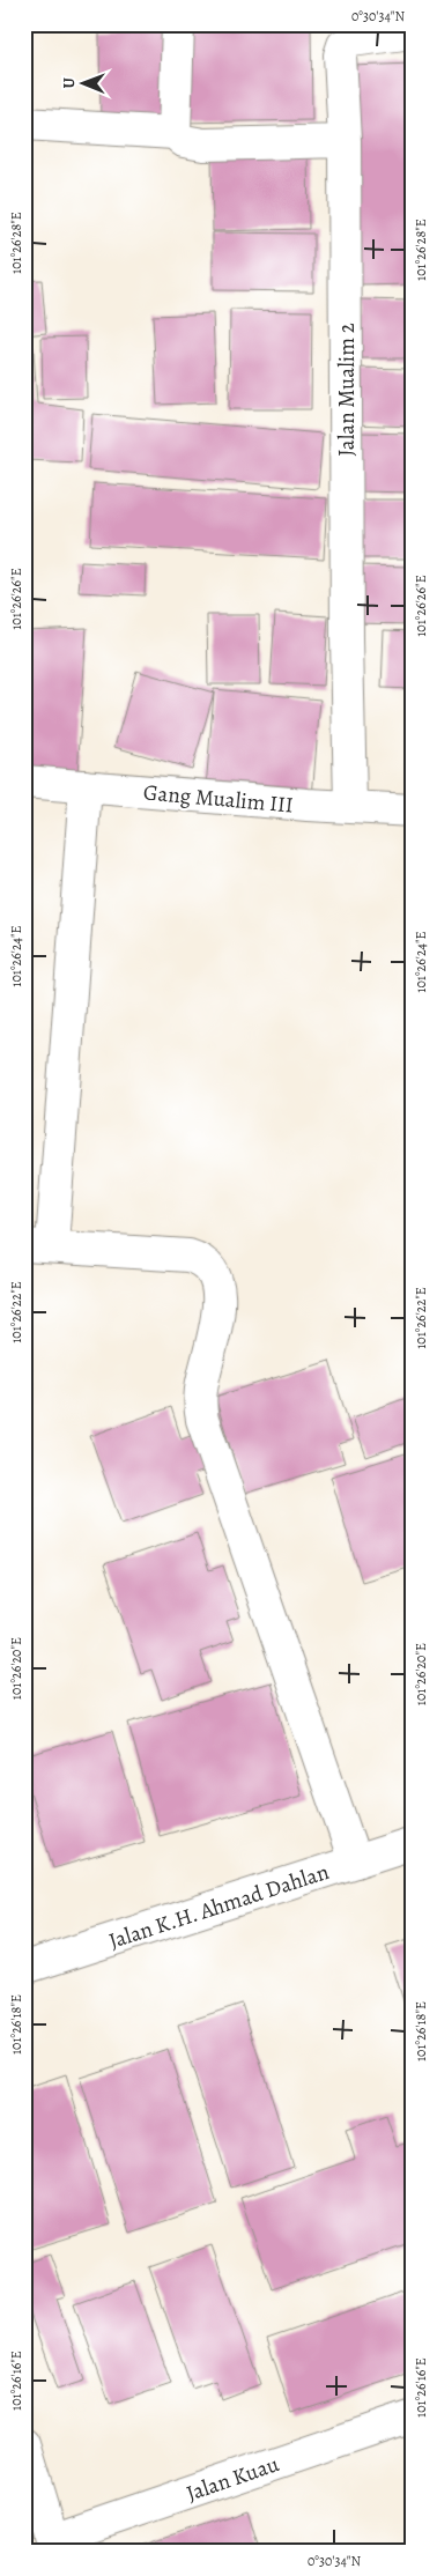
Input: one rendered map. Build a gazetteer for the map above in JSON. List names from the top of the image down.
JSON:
{
  "streets": {
    "street": [
      "Jalan Mualim 2",
      "Gang Mualim III",
      "Jalan K.H. Ahmad Dahlan",
      "Jalan Kuau"
    ]
  },
  "crossings": [
    ["Jalan Mualim 2", "Gang Mualim III"]
  ],
  "north": "left",
  "coordinates": [
    "0°30'34\"N",
    "101°26'28\"E",
    "101°26'26\"E",
    "101°26'24\"E",
    "101°26'22\"E",
    "101°26'20\"E",
    "101°26'18\"E",
    "101°26'16\"E"
  ]
}
